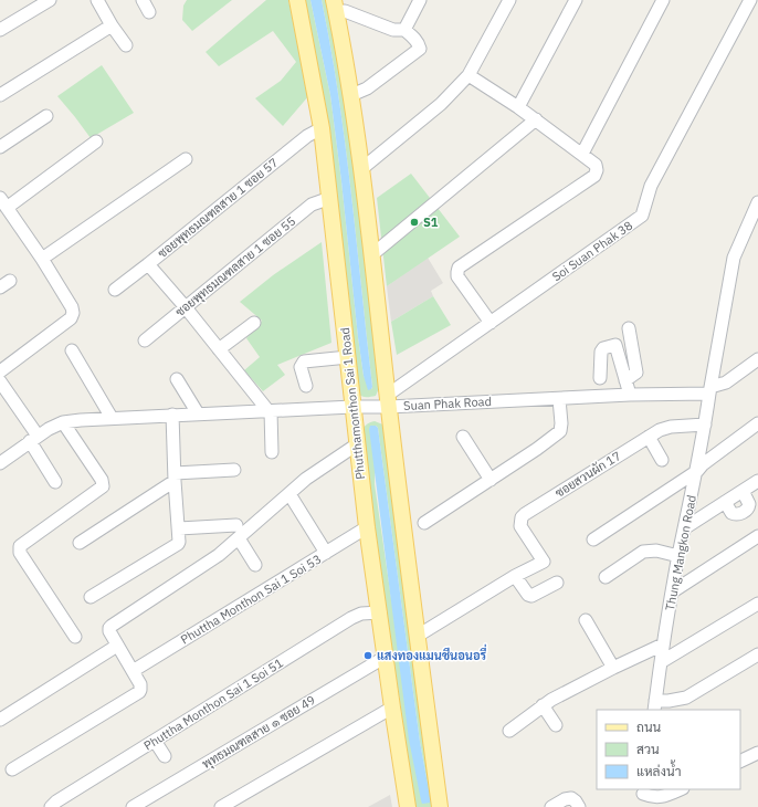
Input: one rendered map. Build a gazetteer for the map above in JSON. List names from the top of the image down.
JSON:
{
  "streets": {
    "main road": ["Phutthamonthon Sai 1 Road"],
    "street": [
      "ซอยพุทธมณฑลสาย 1 ซอย 57",
      "Soi Suan Phak 38",
      "ซอยพุทธมณฑลสาย 1 ซอย 55",
      "Suan Phak Road",
      "ซอยสวนผัก 17",
      "Thung Mangkon Road",
      "Phuttha Monthon Sai 1 Soi 53",
      "Phuttha Monthon Sai 1 Soi 51",
      "พุทธมณฑลสาย ๑ ซอย 49"
    ]
  },
  "crossings": [
    ["ซอยพุทธมณฑลสาย 1 ซอย 57", "Phutthamonthon Sai 1 Road"],
    ["Soi Suan Phak 38", "Suan Phak Road"],
    ["ซอยพุทธมณฑลสาย 1 ซอย 55", "Phutthamonthon Sai 1 Road"],
    ["Phutthamonthon Sai 1 Road", "Suan Phak Road"],
    ["Phutthamonthon Sai 1 Road", "Phuttha Monthon Sai 1 Soi 53"],
    ["Phutthamonthon Sai 1 Road", "Phuttha Monthon Sai 1 Soi 51"],
    ["Phutthamonthon Sai 1 Road", "พุทธมณฑลสาย ๑ ซอย 49"],
    ["Suan Phak Road", "Thung Mangkon Road"],
    ["ซอยสวนผัก 17", "Thung Mangkon Road"]
  ],
  "places": ["S1", "แสงทองแมนชีนอนอรี่"],
  "legend": ["ถนน", "สวน", "แหล่งน้ำ"]
}
